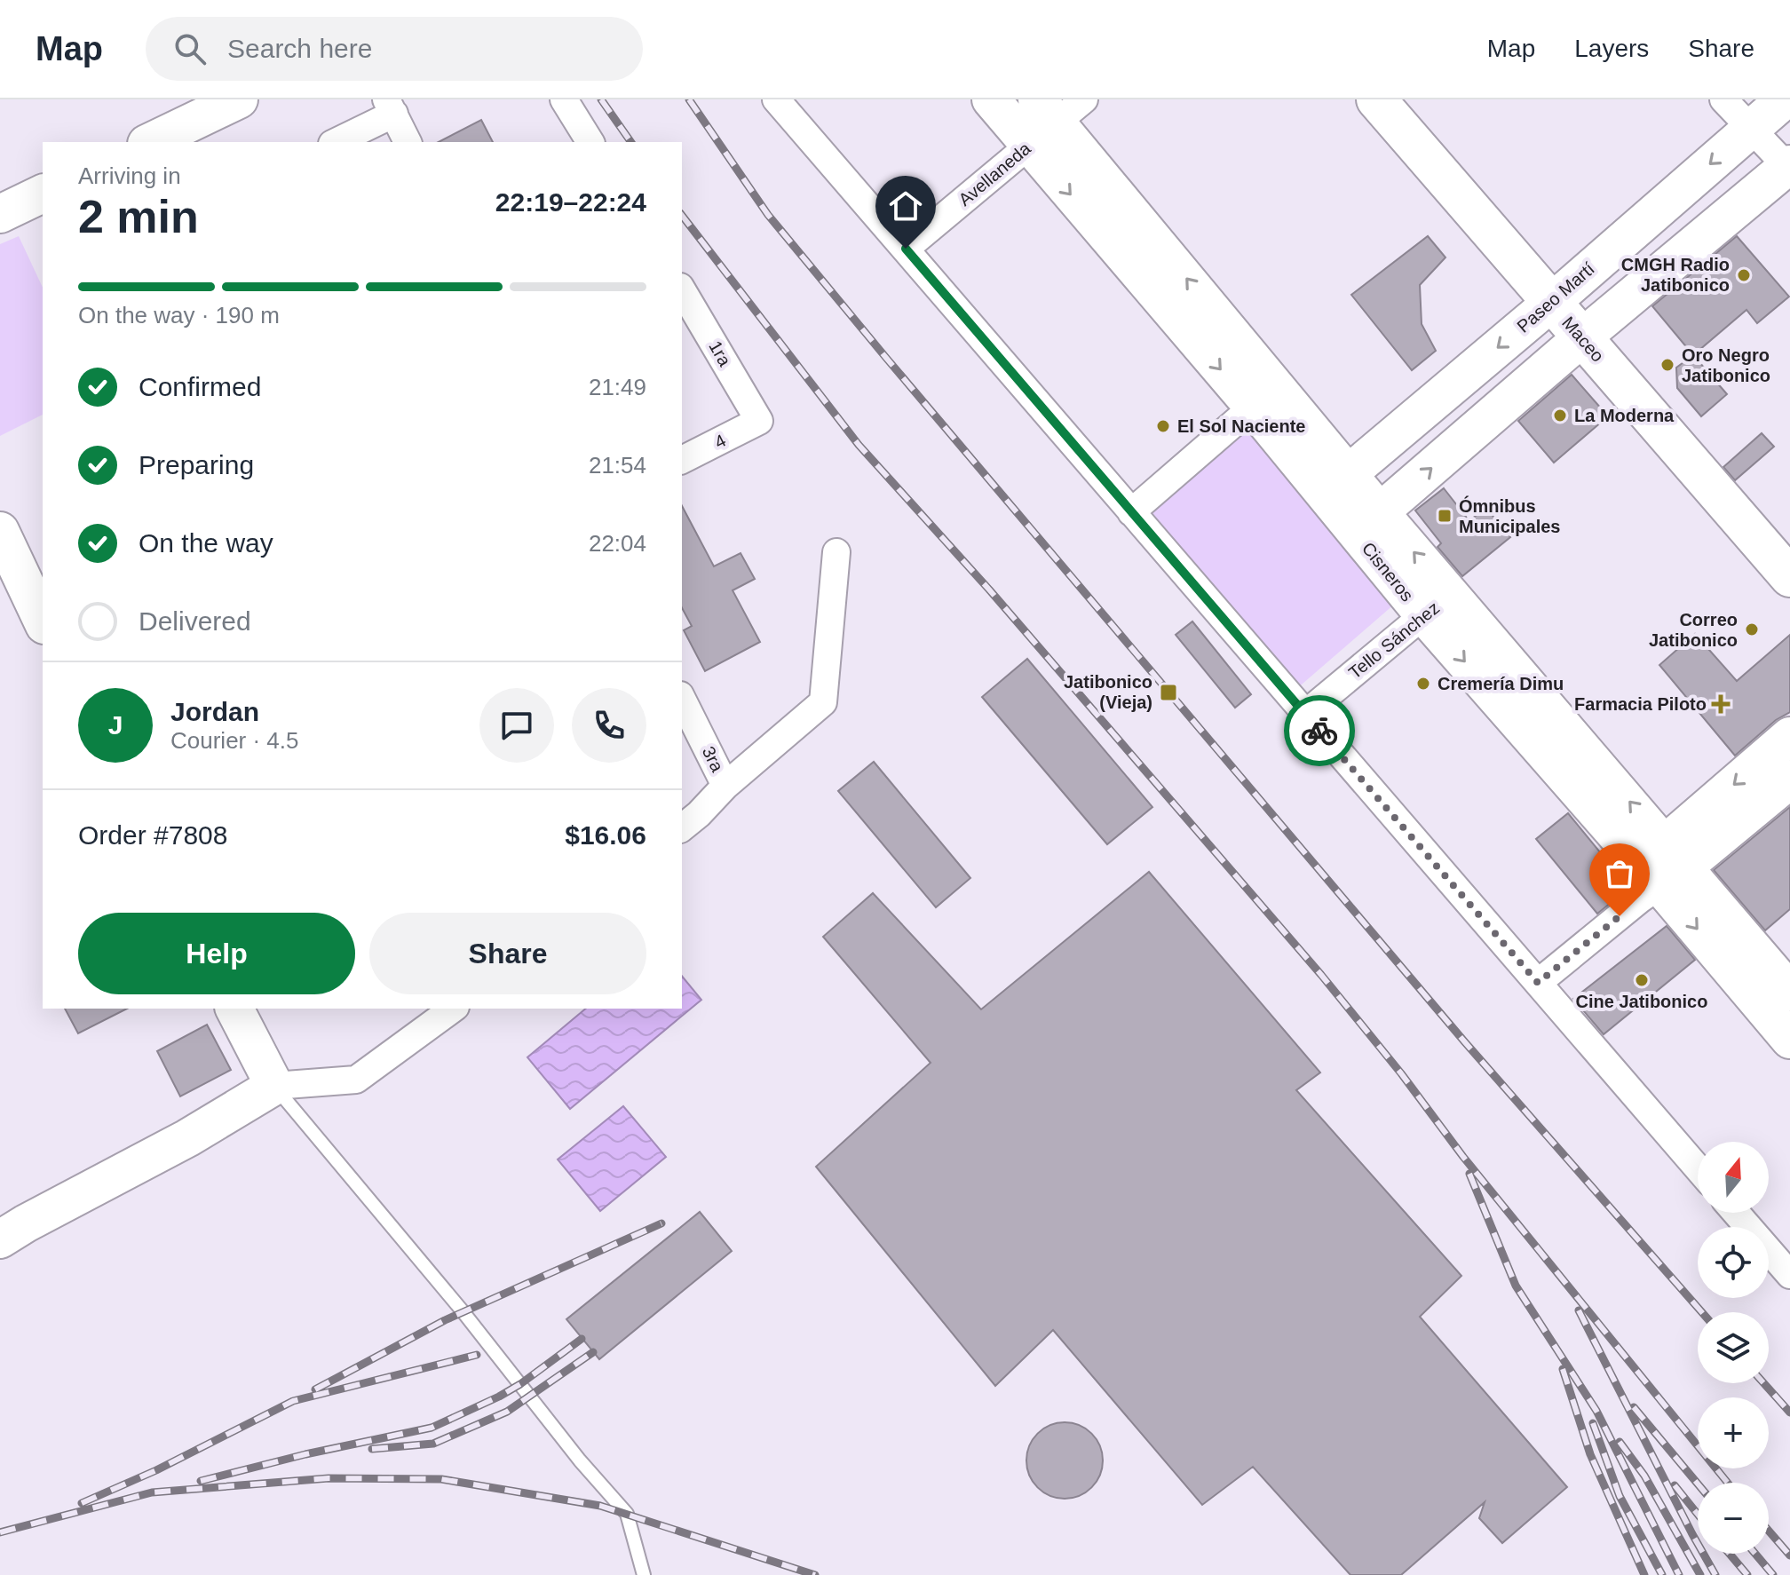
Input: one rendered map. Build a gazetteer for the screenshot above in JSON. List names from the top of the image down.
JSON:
{
  "streets": {
    "highway": ["Maceo"],
    "street": [
      "Avellaneda",
      "Paseo Martí",
      "1ra",
      "4",
      "Cisneros",
      "Tello Sánchez",
      "3ra"
    ]
  },
  "crossings": [
    ["Avellaneda", "Cisneros"],
    ["Paseo Martí", "Maceo"],
    ["Paseo Martí", "Cisneros"],
    ["1ra", "4"],
    ["Cisneros", "Tello Sánchez"]
  ],
  "places": {
    "other": [
      "CMGH Radio Jatibonico",
      "Oro Negro Jatibonico",
      "La Moderna",
      "El Sol Naciente",
      "Correo Jatibonico",
      "Cremería Dimu",
      "Cine Jatibonico"
    ],
    "transit": ["Ómnibus Municipales", "Jatibonico (Vieja)"],
    "health": ["Farmacia Piloto"]
  },
  "north": "top",
  "page": {
    "header": "Map",
    "search": "Search here",
    "nav": ["Map", "Layers", "Share"],
    "heading": ["2 min", "Arriving in", "22:19–22:24"],
    "panel": [
      "Jordan",
      "Courier · 4.5",
      "Order #7808",
      "$16.06"
    ],
    "bar": "On the way · 190 m",
    "list": [
      ["Confirmed", "21:49"],
      ["Preparing", "21:54"],
      ["On the way", "22:04"],
      "Delivered"
    ],
    "round": "J",
    "buttons": ["Help", "Share"],
    "map_buttons": ["+", "−"]
  }
}
